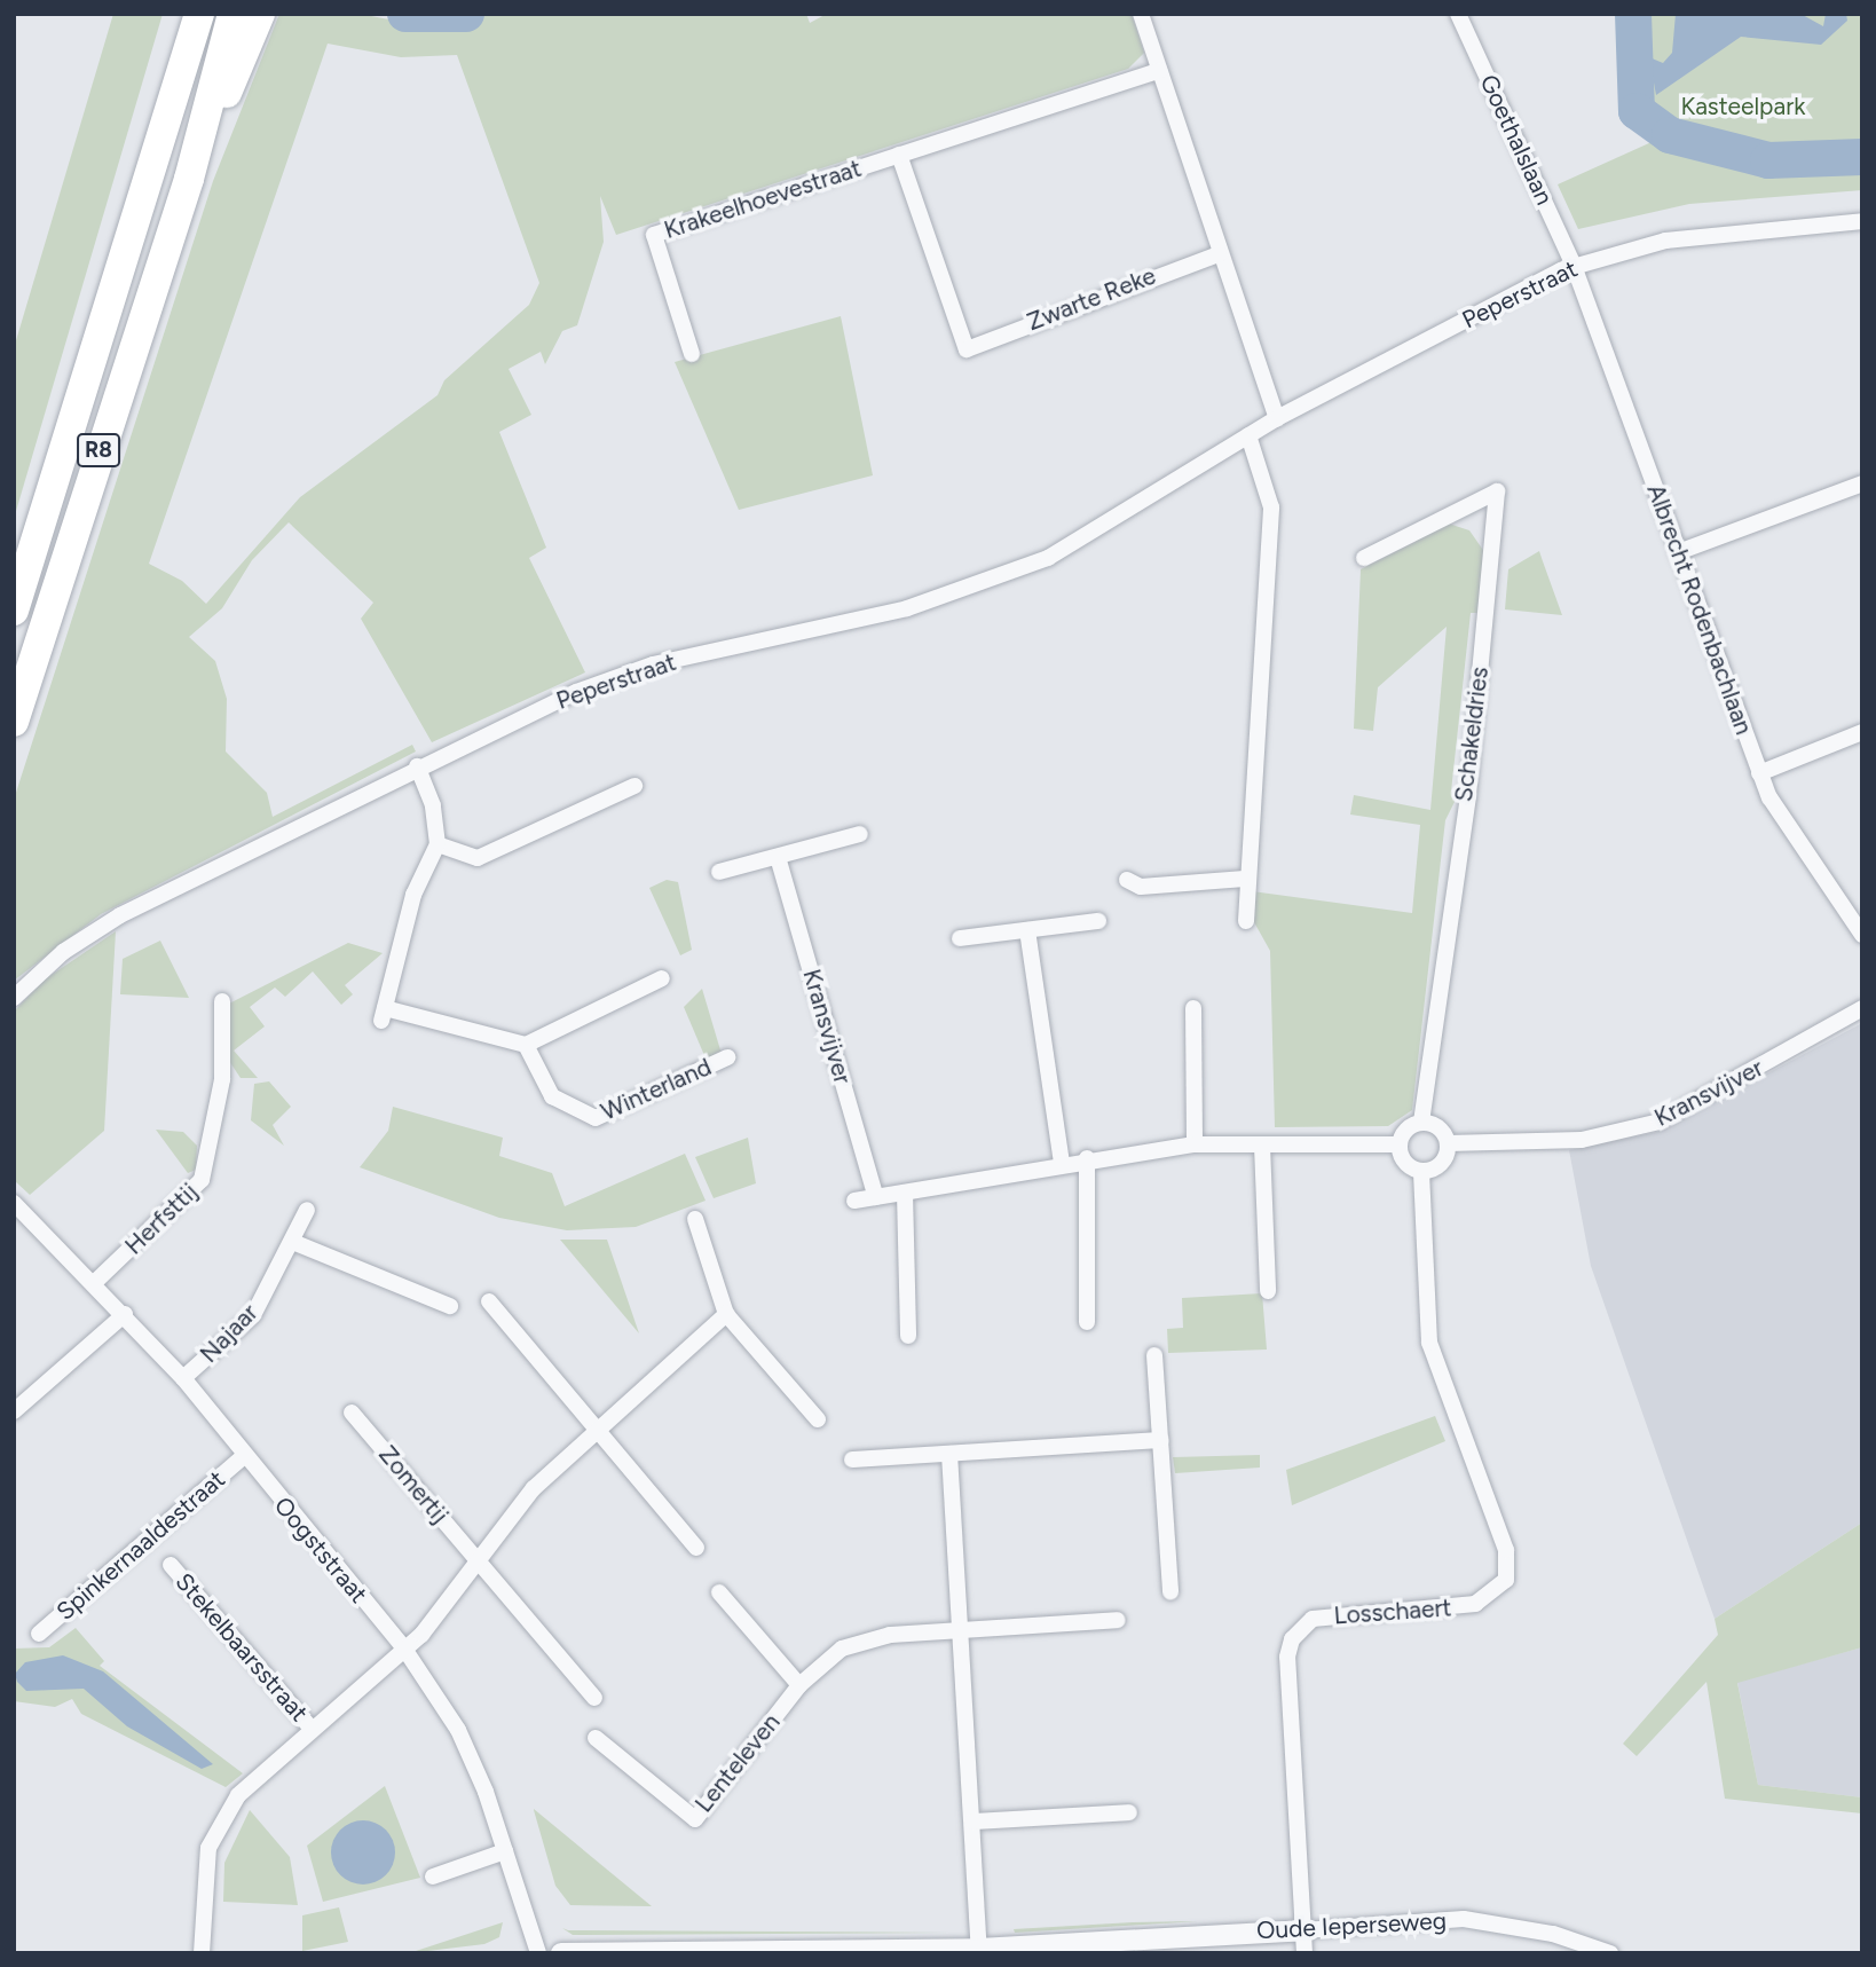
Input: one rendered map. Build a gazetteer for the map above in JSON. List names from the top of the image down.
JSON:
{
  "streets": {
    "highway": ["R8"],
    "street": [
      "Goethalslaan",
      "Krakeelhoevestraat",
      "Peperstraat",
      "Zwarte Reke",
      "Albrecht Rodenbachlaan",
      "Schakeldries",
      "Kransvijver",
      "Winterland",
      "Herfsttij",
      "Najaar",
      "Zomertij",
      "Spinkernaaldestraat",
      "Oogststraat",
      "Losschaert",
      "Stekelbaarsstraat",
      "Lenteleven",
      "Oude Ieperseweg"
    ]
  },
  "crossings": [
    ["Goethalslaan", "Peperstraat"],
    ["Goethalslaan", "Albrecht Rodenbachlaan"],
    ["Krakeelhoevestraat", "Zwarte Reke"],
    ["Peperstraat", "Albrecht Rodenbachlaan"],
    ["Schakeldries", "Kransvijver"],
    ["Schakeldries", "Losschaert"],
    ["Kransvijver", "Losschaert"],
    ["Herfsttij", "Oogststraat"],
    ["Najaar", "Oogststraat"],
    ["Spinkernaaldestraat", "Oogststraat"],
    ["Losschaert", "Oude Ieperseweg"]
  ],
  "parks": ["Kasteelpark"]
}
